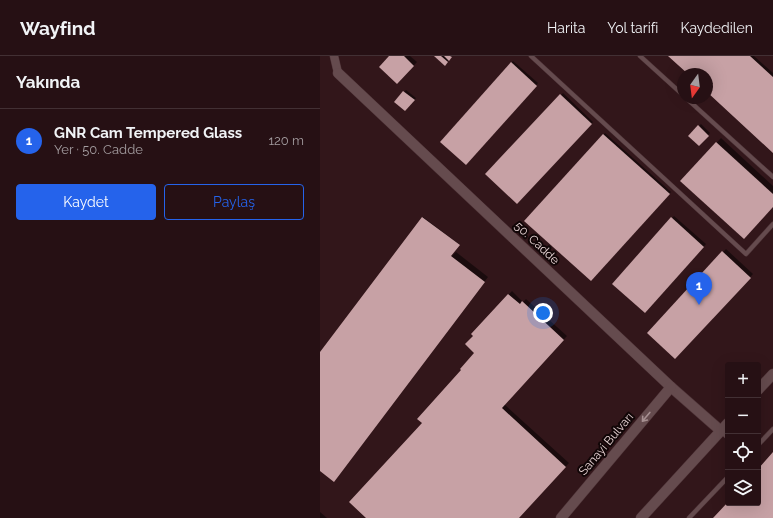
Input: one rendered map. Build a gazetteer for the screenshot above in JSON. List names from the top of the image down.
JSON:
{
  "streets": {
    "street": ["50. Cadde", "Sanayi Bulvarı"]
  },
  "crossings": [
    ["50. Cadde", "Sanayi Bulvarı"]
  ],
  "north": "bottom",
  "page": {
    "header": "Wayfind",
    "nav": ["Harita", "Yol tarifi", "Kaydedilen"],
    "heading": "Yakında",
    "list": [
      {
        "mark": "1",
        "name": "GNR Cam Tempered Glass",
        "note": "Yer · 50. Cadde",
        "value": "120 m"
      }
    ],
    "buttons": ["Kaydet", "Paylaş"],
    "pins": "1",
    "map_buttons": ["+", "−"]
  }
}
